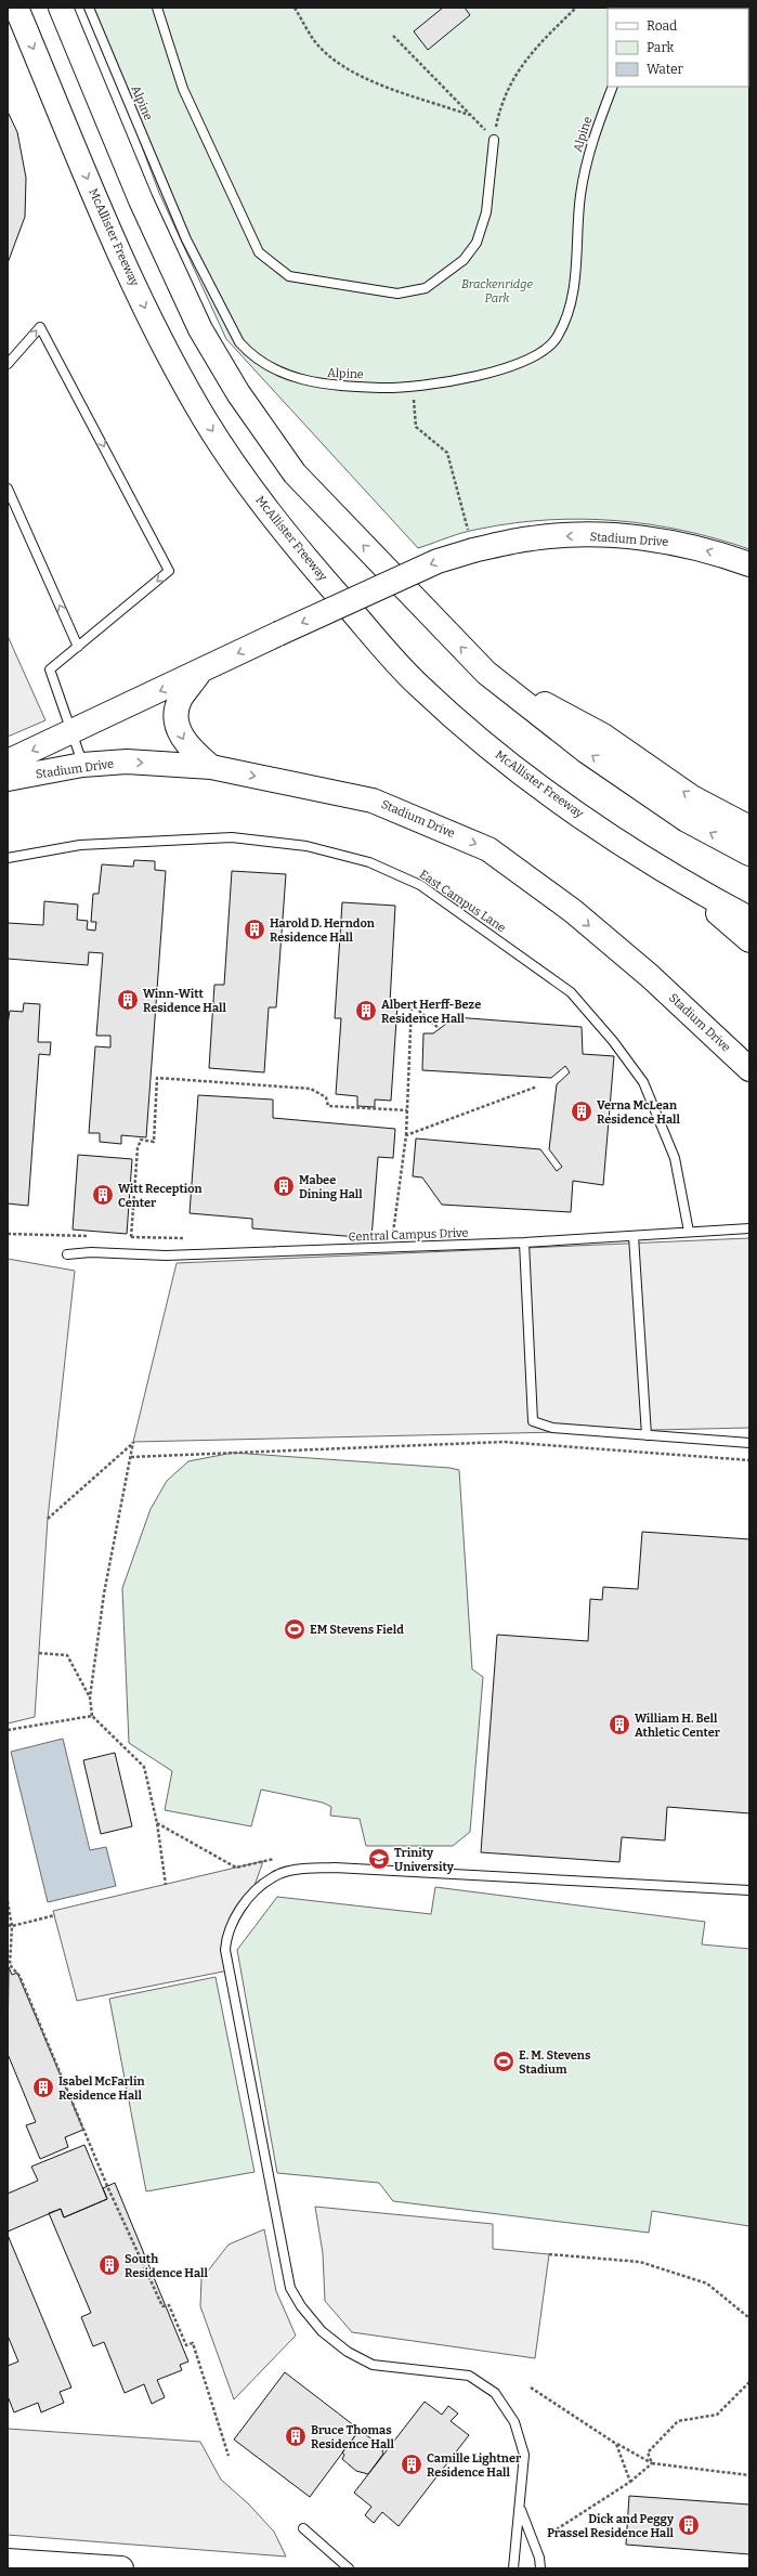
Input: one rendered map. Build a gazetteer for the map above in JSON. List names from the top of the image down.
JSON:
{
  "streets": {
    "main road": ["McAllister Freeway", "Stadium Drive"],
    "lane": ["Alpine", "East Campus Lane", "Central Campus Drive"]
  },
  "crossings": [
    ["East Campus Lane", "Central Campus Drive"]
  ],
  "parks": ["Brackenridge Park"],
  "places": {
    "building": [
      "Harold D. Herndon Residence Hall",
      "Winn-Witt Residence Hall",
      "Albert Herff-Beze Residence Hall",
      "Verna McLean Residence Hall",
      "Mabee Dining Hall",
      "Witt Reception Center",
      "William H. Bell Athletic Center",
      "Isabel McFarlin Residence Hall",
      "South Residence Hall",
      "Bruce Thomas Residence Hall",
      "Camille Lightner Residence Hall",
      "Dick and Peggy Prassel Residence Hall"
    ],
    "sports": ["EM Stevens Field", "E. M. Stevens Stadium"],
    "school or university": ["Trinity University"]
  },
  "legend": ["Road", "Park", "Water"]
}
